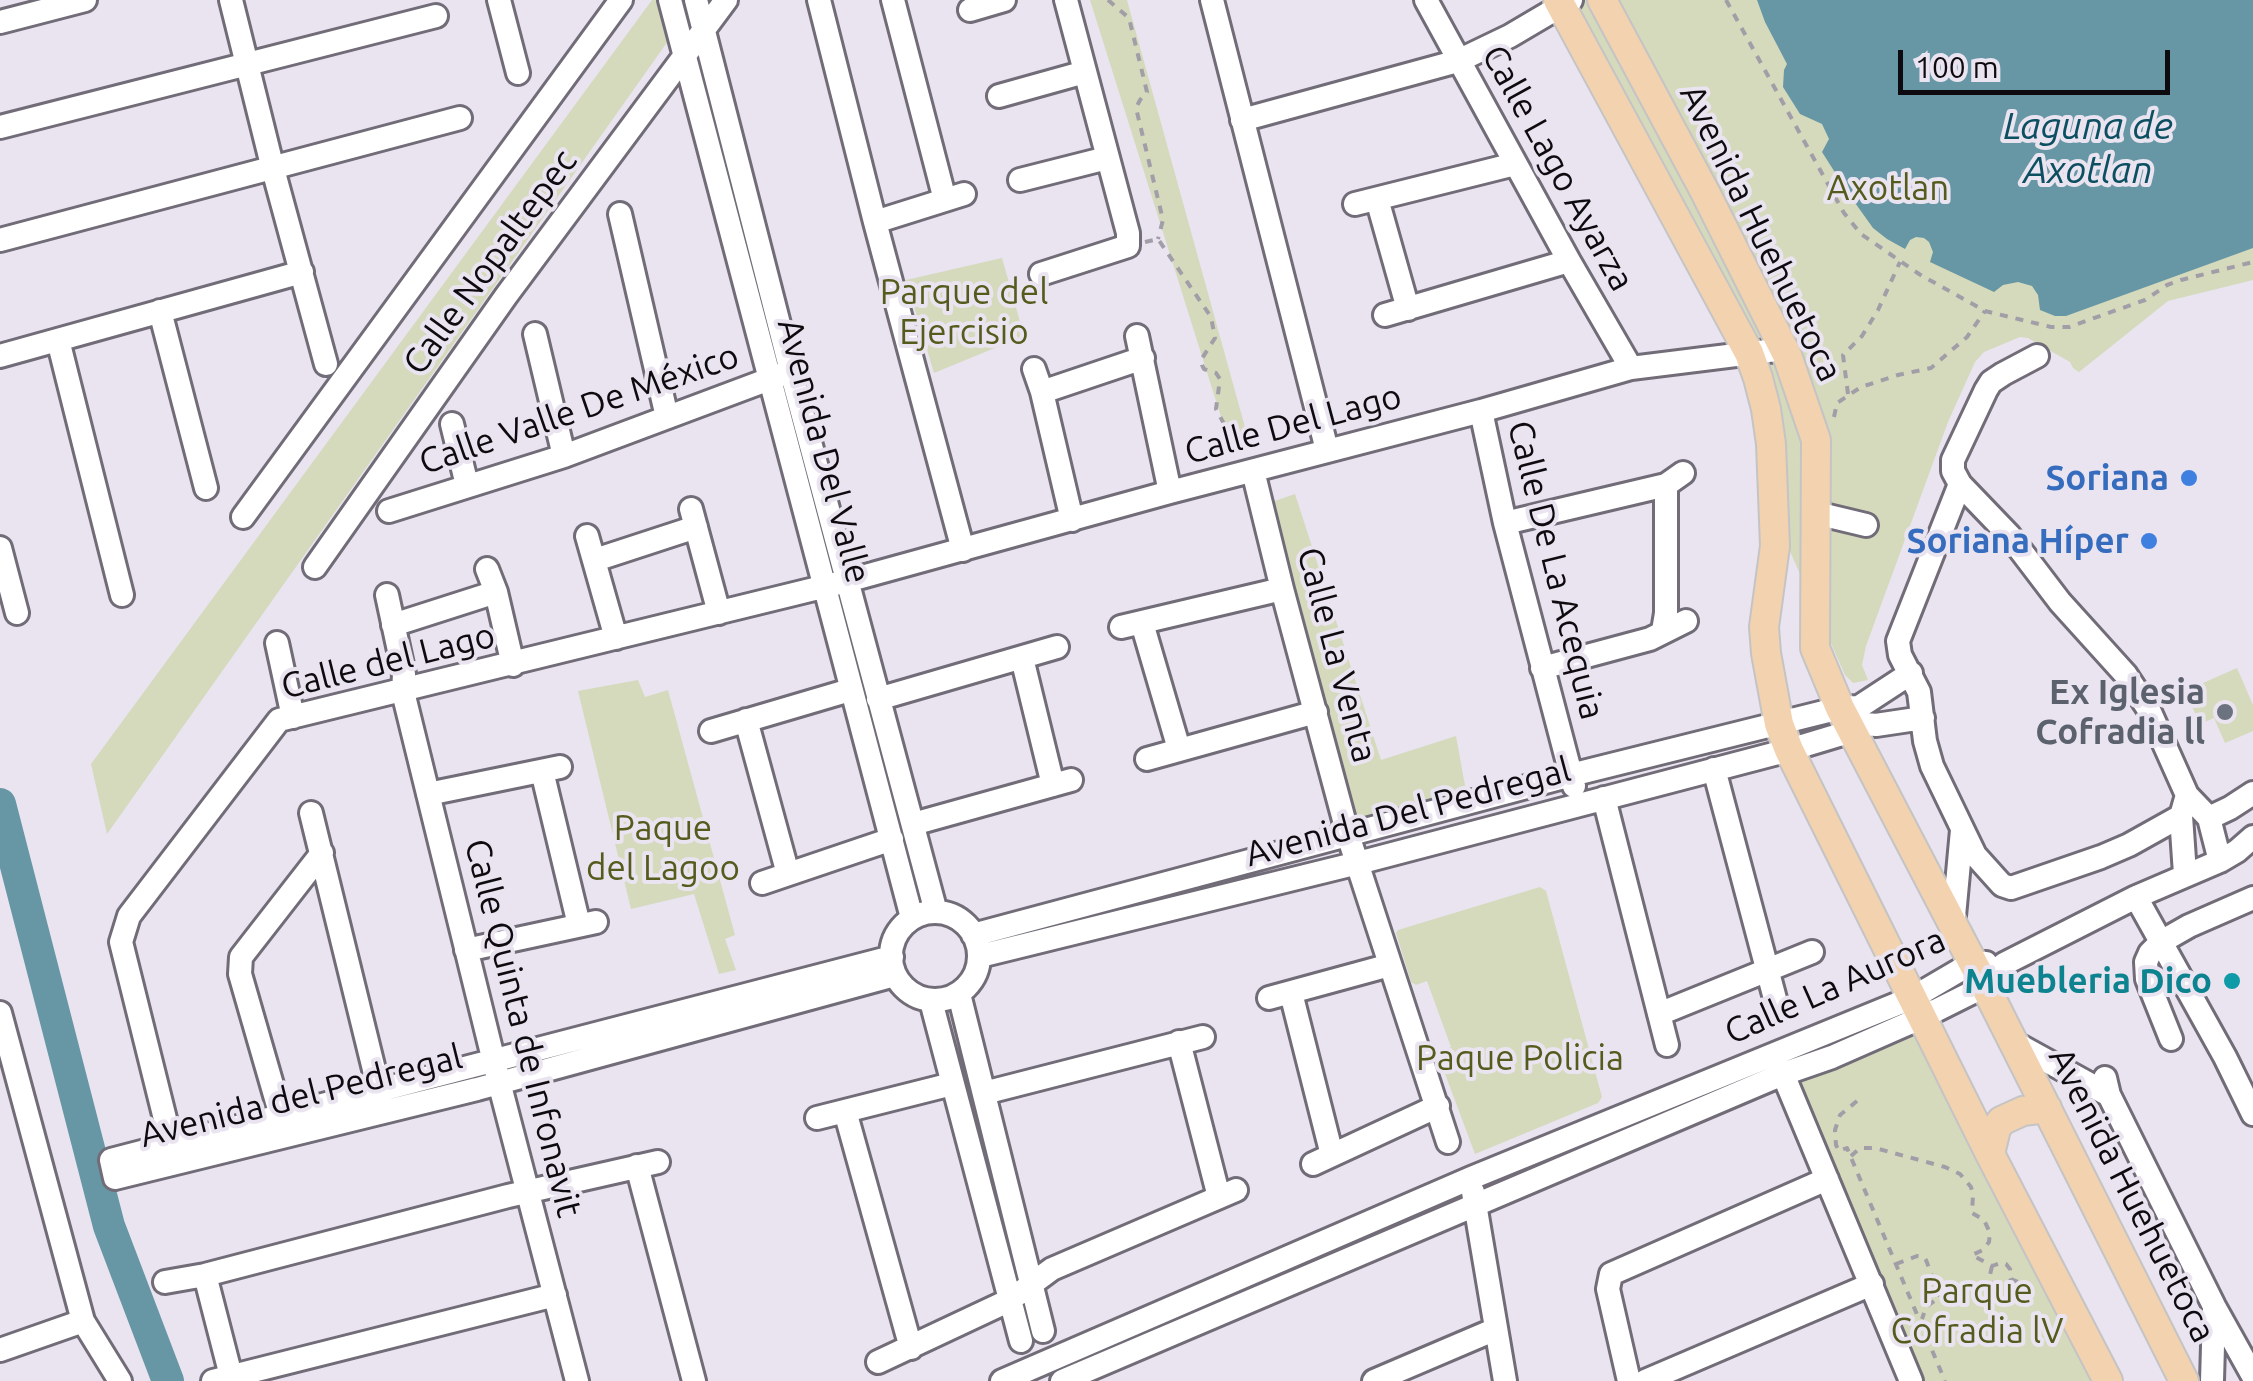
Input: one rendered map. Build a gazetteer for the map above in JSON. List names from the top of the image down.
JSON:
{
  "streets": {
    "main road": ["Avenida Huehuetoca"],
    "street": [
      "Calle Lago Ayarza",
      "Calle Nopaltepec",
      "Calle Valle De México",
      "Calle Del Lago",
      "Avenida Del Valle",
      "Calle De La Acequia",
      "Calle La Venta",
      "Calle del Lago",
      "Avenida Del Pedregal",
      "Calle La Aurora",
      "Calle Quinta de Infonavit",
      "Avenida del Pedregal"
    ]
  },
  "crossings": [
    ["Calle Lago Ayarza", "Calle Del Lago"],
    ["Avenida Huehuetoca", "Calle Del Lago"],
    ["Avenida Huehuetoca", "Avenida Del Pedregal"],
    ["Avenida Huehuetoca", "Calle La Aurora"],
    ["Calle Nopaltepec", "Avenida Del Valle"],
    ["Calle Valle De México", "Avenida Del Valle"],
    ["Calle Del Lago", "Avenida Del Valle"],
    ["Calle Del Lago", "Calle De La Acequia"],
    ["Calle Del Lago", "Calle La Venta"],
    ["Calle Del Lago", "Calle del Lago"],
    ["Avenida Del Valle", "Calle del Lago"],
    ["Avenida Del Valle", "Avenida Del Pedregal"],
    ["Avenida Del Valle", "Avenida del Pedregal"],
    ["Calle De La Acequia", "Avenida Del Pedregal"],
    ["Calle La Venta", "Avenida Del Pedregal"],
    ["Calle del Lago", "Calle Quinta de Infonavit"],
    ["Calle del Lago", "Avenida del Pedregal"],
    ["Avenida Del Pedregal", "Avenida del Pedregal"],
    ["Calle Quinta de Infonavit", "Avenida del Pedregal"]
  ],
  "water": ["Laguna de Axotlan"],
  "parks": [
    "Axotlan",
    "Parque del Ejercisio",
    "Paque del Lagoo",
    "Paque Policia",
    "Parque Cofradia lV"
  ],
  "places": [
    "Soriana",
    "Soriana Híper",
    "Ex Iglesia Cofradia ll",
    "Muebleria Dico"
  ],
  "scale_bar": "100 m"
}
